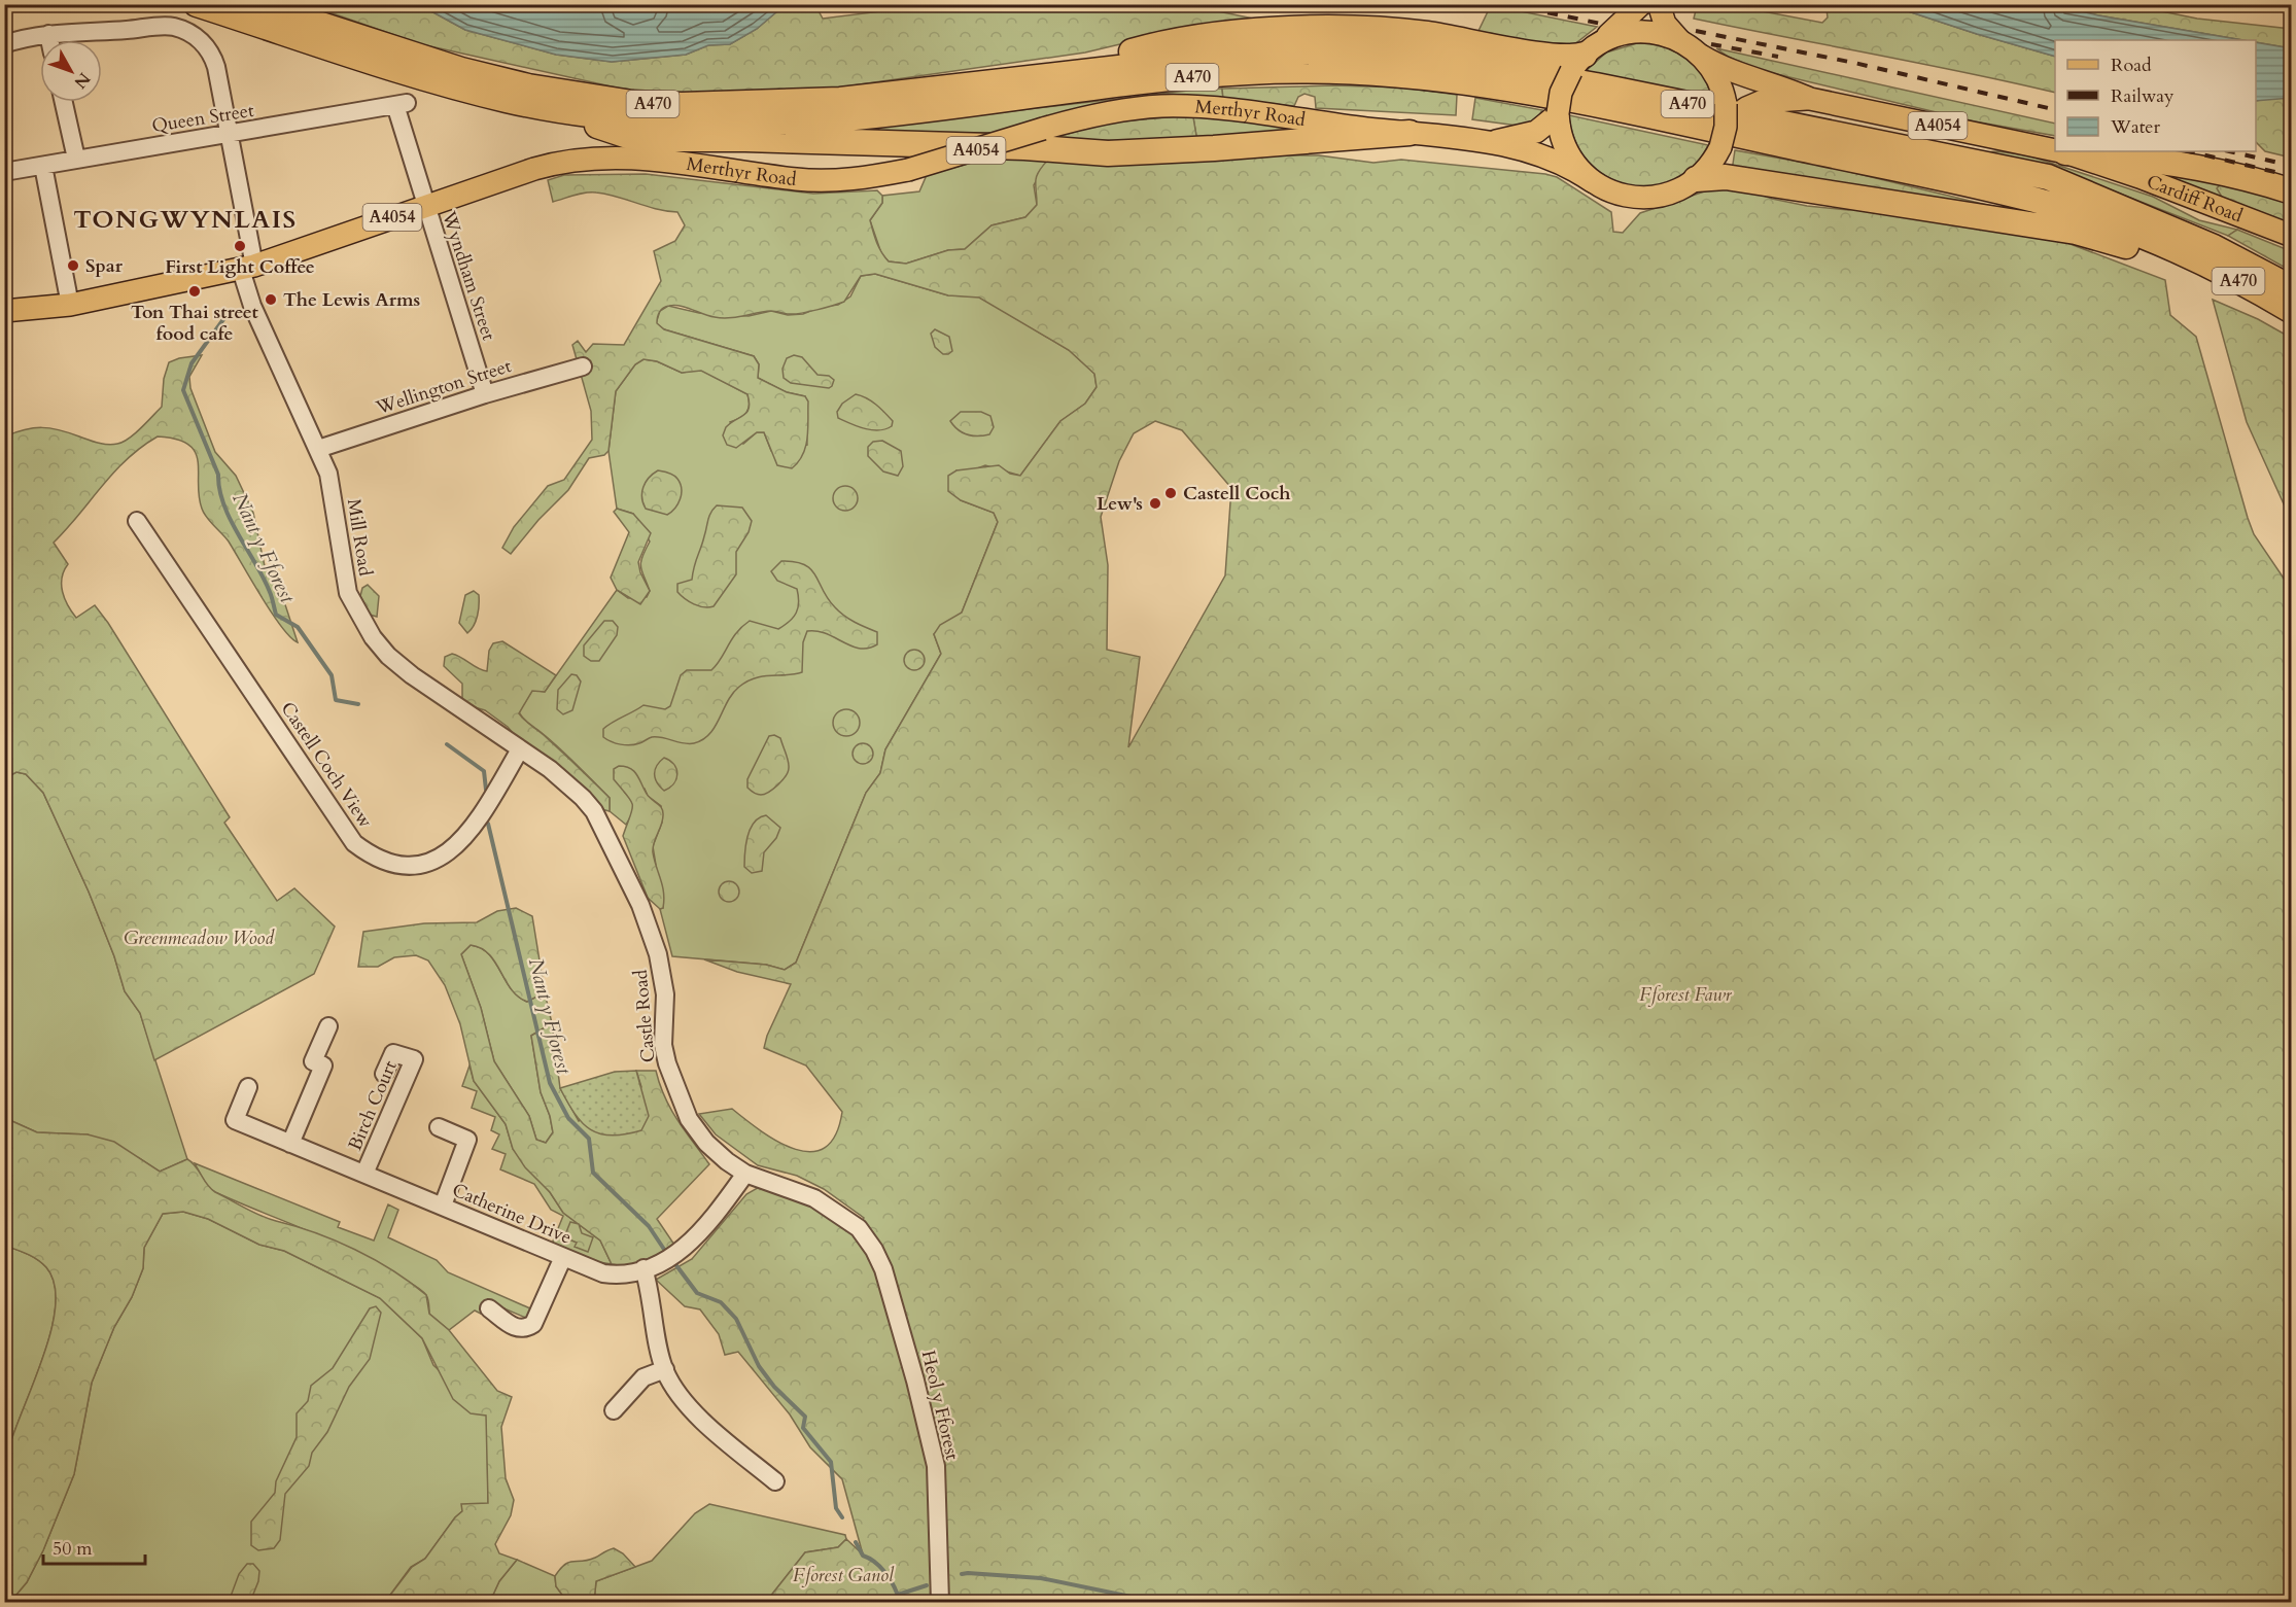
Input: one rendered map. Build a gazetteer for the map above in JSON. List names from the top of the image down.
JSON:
{
  "streets": {
    "highway": ["A470"],
    "main road": ["Merthyr Road", "A4054", "Cardiff Road"],
    "street": [
      "Queen Street",
      "Wyndham Street",
      "Wellington Street",
      "Mill Road",
      "Castell Coch View",
      "Castle Road",
      "Birch Court",
      "Catherine Drive",
      "Heol y Fforest"
    ]
  },
  "crossings": [
    ["Merthyr Road", "Cardiff Road"],
    ["Merthyr Road", "Wyndham Street"],
    ["Merthyr Road", "Mill Road"],
    ["Queen Street", "Wyndham Street"],
    ["Queen Street", "Mill Road"],
    ["Wyndham Street", "Wellington Street"],
    ["Wellington Street", "Mill Road"],
    ["Mill Road", "Castell Coch View"],
    ["Mill Road", "Castle Road"],
    ["Castell Coch View", "Castle Road"],
    ["Castle Road", "Catherine Drive"],
    ["Castle Road", "Heol y Fforest"],
    ["Birch Court", "Catherine Drive"]
  ],
  "districts": ["TONGWYNLAIS"],
  "water": ["Nant y Fforest"],
  "parks": ["Greenmeadow Wood", "Fforest Fawr", "Fforest Ganol"],
  "places": [
    "First Light Coffee",
    "Spar",
    "Ton Thai street food cafe",
    "The Lewis Arms",
    "Castell Coch",
    "Lew's"
  ],
  "legend": ["Road", "Railway", "Water"],
  "scale_bar": "50 m",
  "north": "bottom right"
}
